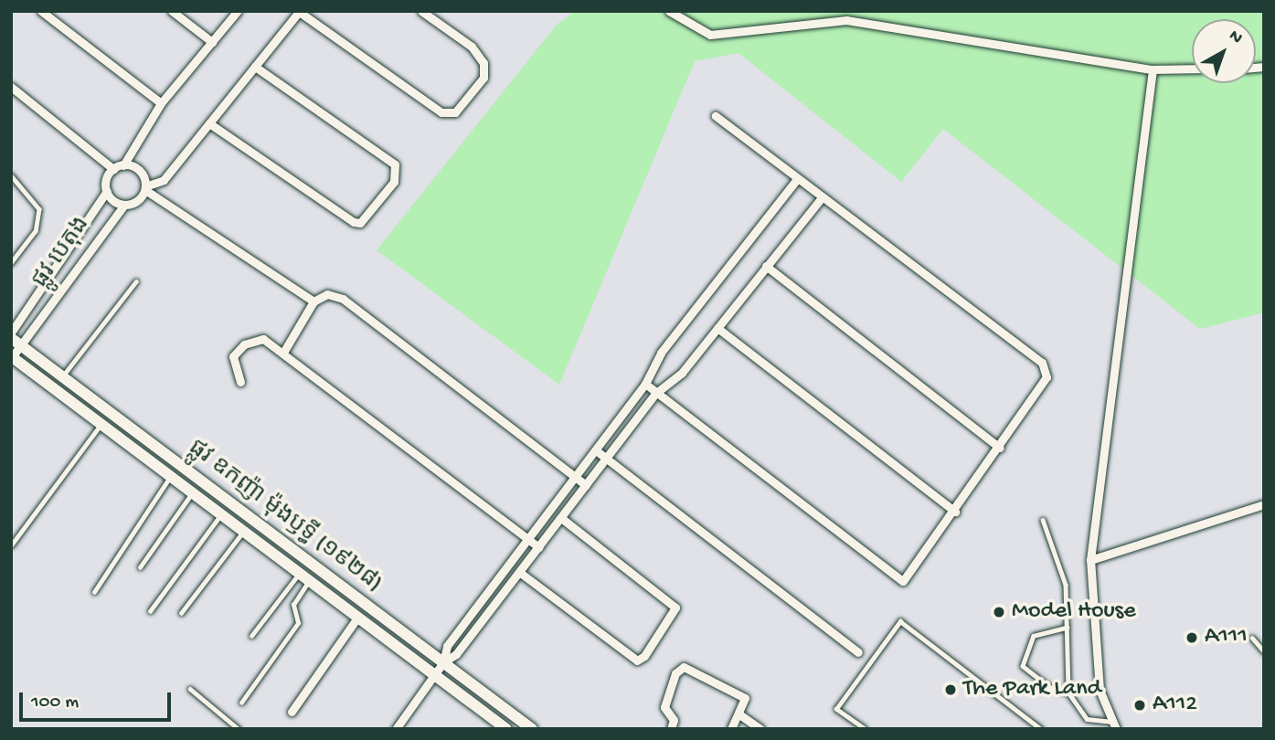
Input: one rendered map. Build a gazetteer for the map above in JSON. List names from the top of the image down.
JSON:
{
  "streets": {
    "main road": ["ផ្លូវ ឧកញ៉ា ម៉ុងឫទ្ធី (១៩២៨)"],
    "street": ["ផ្លូវ បេតុង"]
  },
  "crossings": [
    ["ផ្លូវ បេតុង", "ផ្លូវ ឧកញ៉ា ម៉ុងឫទ្ធី (១៩២៨)"]
  ],
  "places": [
    "Model House",
    "A111",
    "The Park Land",
    "A112"
  ],
  "scale_bar": "100 m",
  "north": "top right"
}
